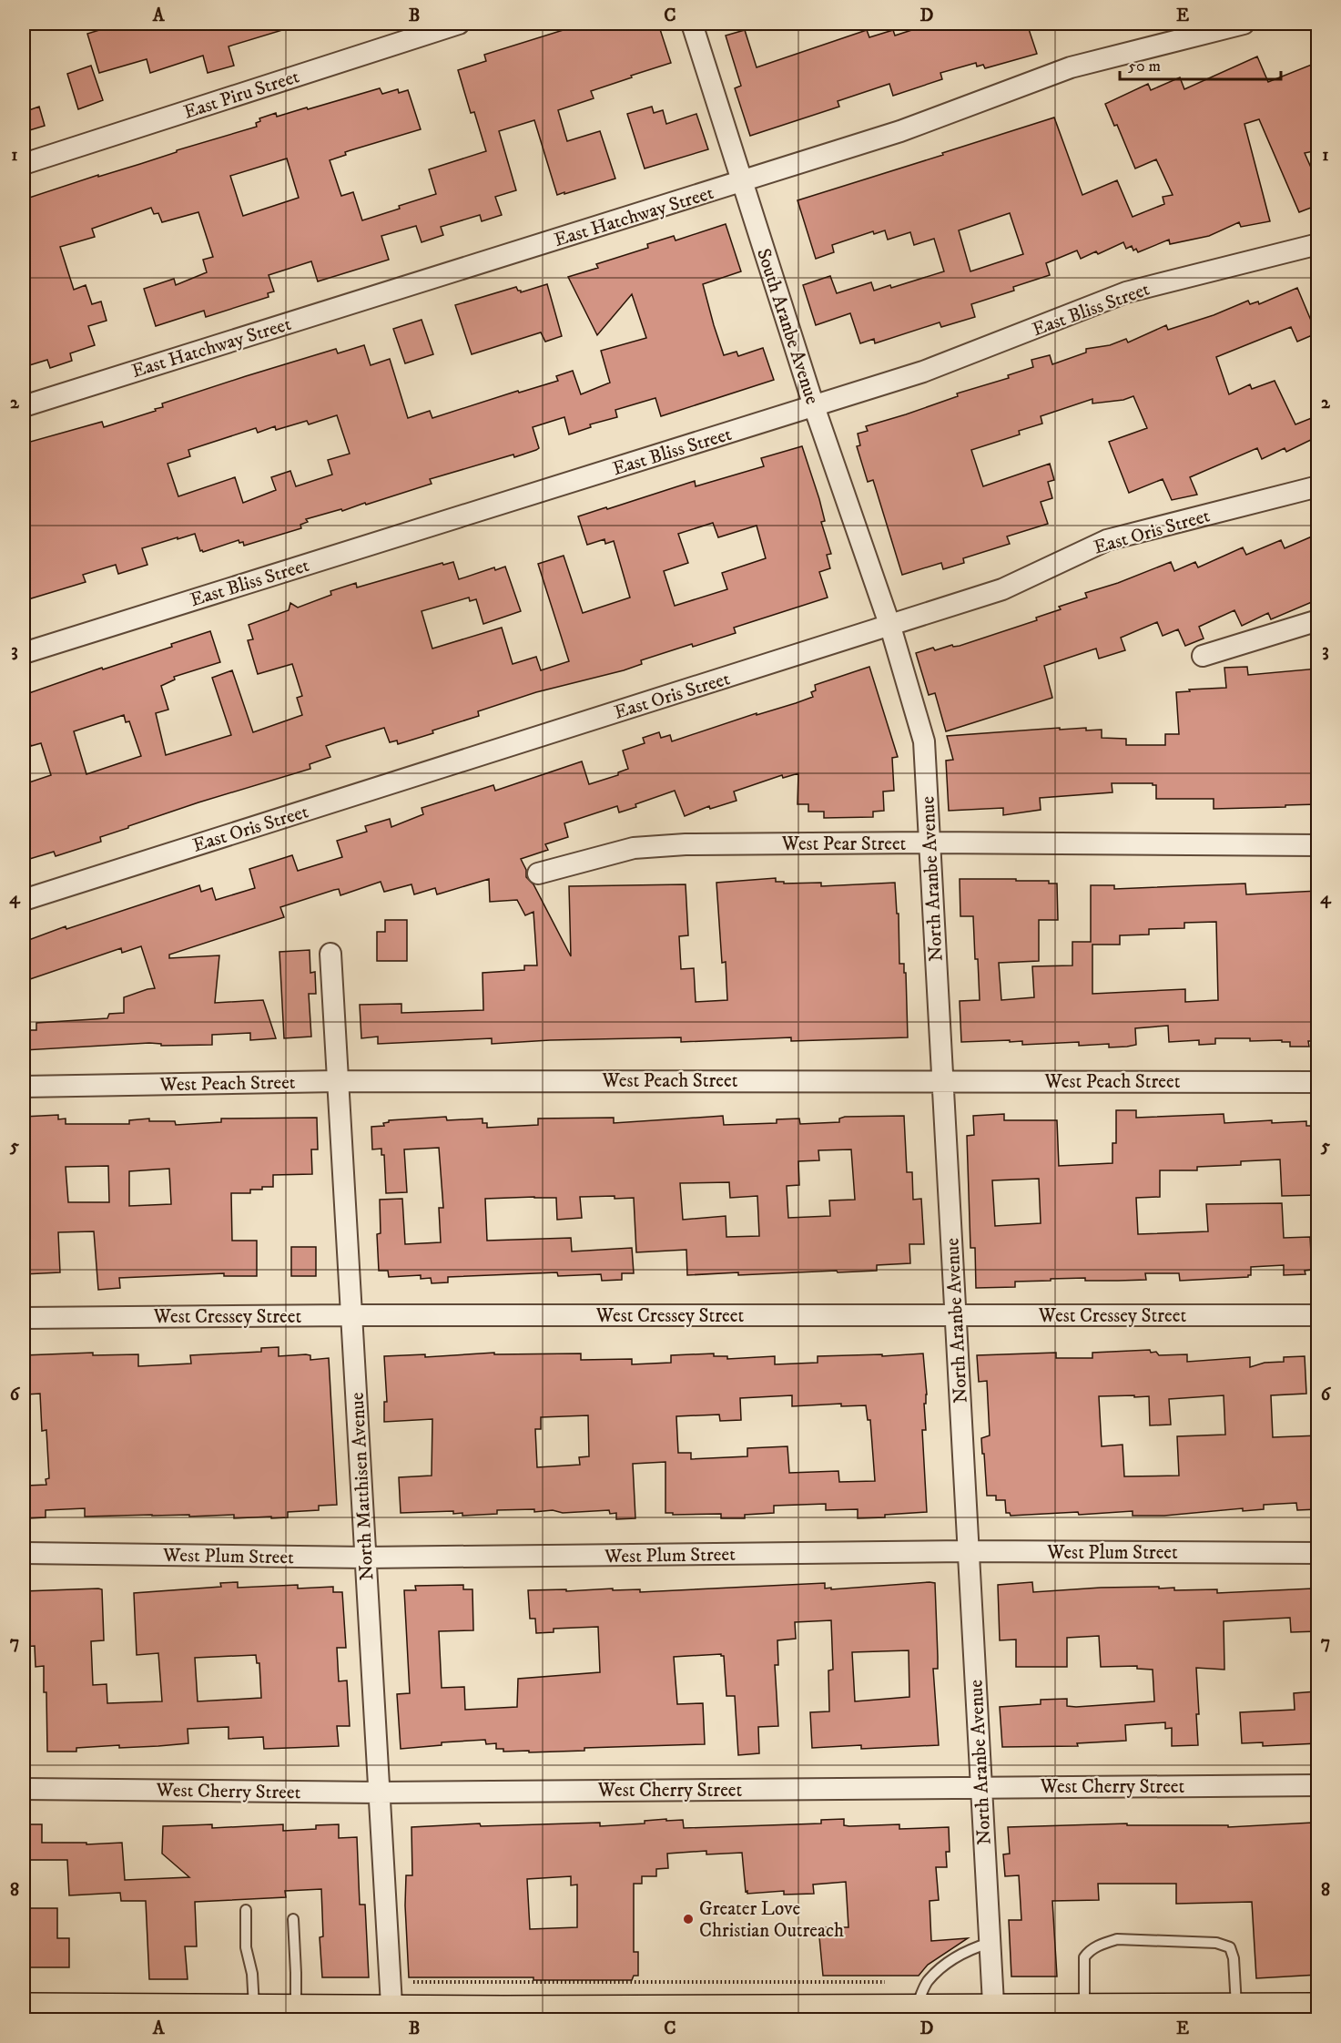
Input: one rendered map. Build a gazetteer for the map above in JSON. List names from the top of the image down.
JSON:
{
  "streets": {
    "street": [
      "East Piru Street",
      "East Hatchway Street",
      "East Bliss Street",
      "South Aranbe Avenue",
      "East Oris Street",
      "West Pear Street",
      "North Aranbe Avenue",
      "West Peach Street",
      "West Cressey Street",
      "North Matthisen Avenue",
      "West Plum Street",
      "West Cherry Street"
    ]
  },
  "crossings": [
    ["East Hatchway Street", "South Aranbe Avenue"],
    ["East Bliss Street", "South Aranbe Avenue"],
    ["South Aranbe Avenue", "East Oris Street"],
    ["South Aranbe Avenue", "North Aranbe Avenue"],
    ["East Oris Street", "North Aranbe Avenue"],
    ["West Pear Street", "North Aranbe Avenue"],
    ["North Aranbe Avenue", "West Peach Street"],
    ["North Aranbe Avenue", "West Cressey Street"],
    ["North Aranbe Avenue", "West Plum Street"],
    ["North Aranbe Avenue", "West Cherry Street"],
    ["West Peach Street", "North Matthisen Avenue"],
    ["West Cressey Street", "North Matthisen Avenue"],
    ["North Matthisen Avenue", "West Plum Street"],
    ["North Matthisen Avenue", "West Cherry Street"]
  ],
  "places": ["Greater Love Christian Outreach"],
  "scale_bar": "50 m",
  "grid": {
    "columns": [
      "A",
      "B",
      "C",
      "D",
      "E"
    ],
    "rows": [
      "1",
      "2",
      "3",
      "4",
      "5",
      "6",
      "7",
      "8"
    ]
  }
}
